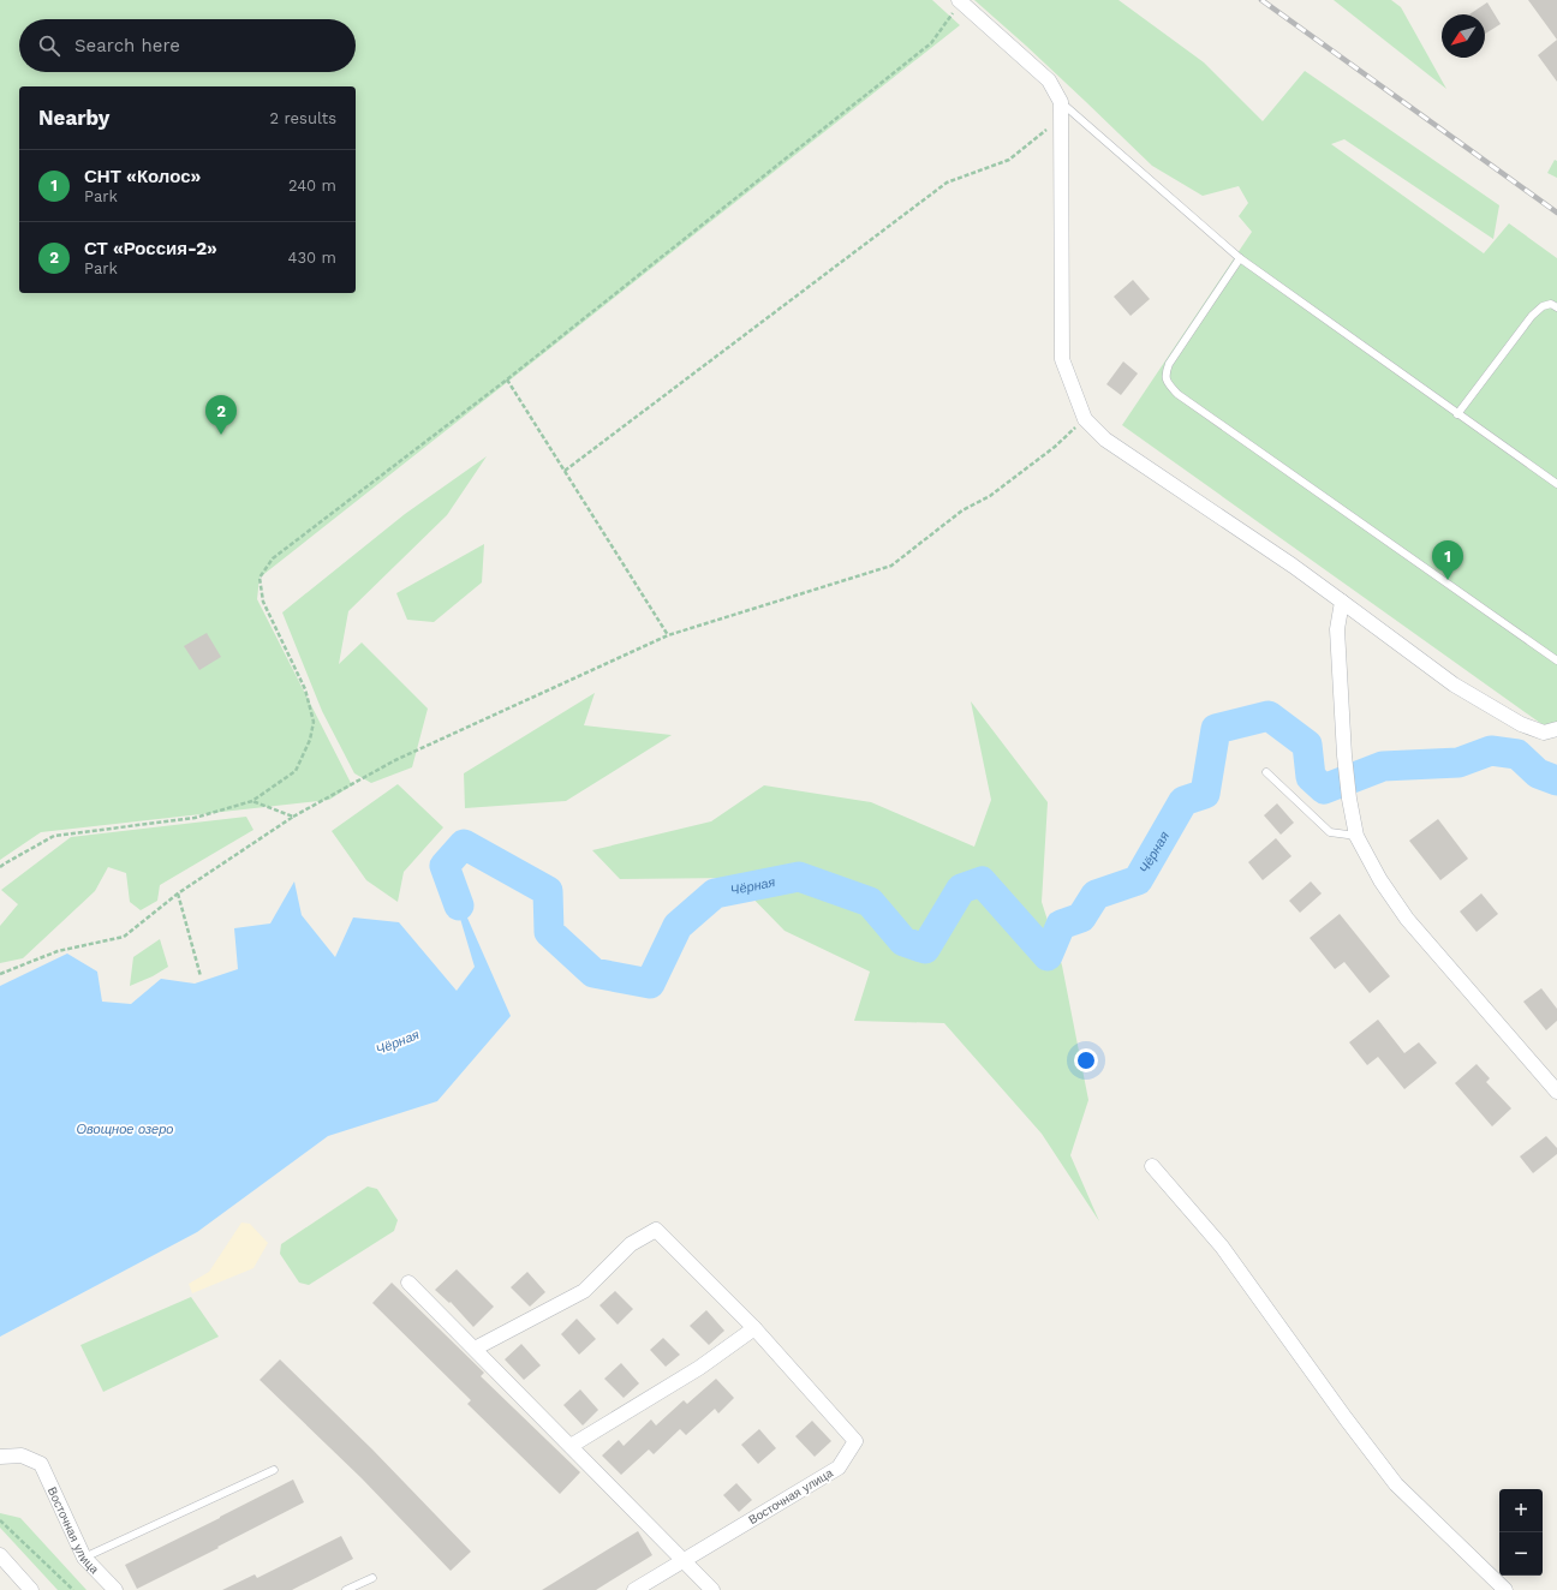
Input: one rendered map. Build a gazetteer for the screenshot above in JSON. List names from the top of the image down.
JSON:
{
  "streets": {
    "street": ["Восточная улица"]
  },
  "water": ["Чёрная", "Овощное озеро"],
  "north": "bottom left",
  "page": {
    "search": "Search here",
    "heading": ["Nearby", "2 results"],
    "list": [
      {
        "mark": "1",
        "name": "СНТ «Колос»",
        "note": "Park",
        "value": "240 m"
      },
      {
        "mark": "2",
        "name": "СТ «Россия-2»",
        "note": "Park",
        "value": "430 m"
      }
    ],
    "pins": ["2", "1"],
    "map_buttons": ["+", "−"]
  }
}
